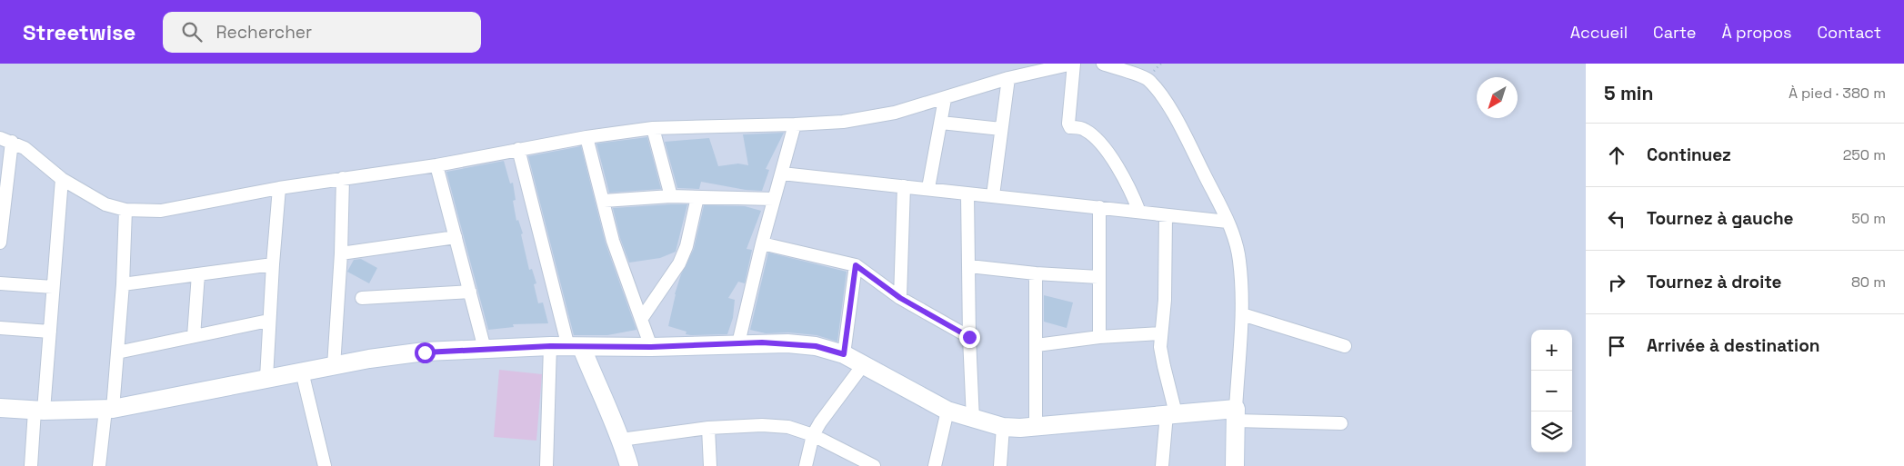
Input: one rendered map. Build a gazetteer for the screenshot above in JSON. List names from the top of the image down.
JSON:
{
  "north": "bottom left",
  "page": {
    "header": "Streetwise",
    "search": "Rechercher",
    "nav": [
      "Accueil",
      "Carte",
      "À propos",
      "Contact"
    ],
    "heading": ["5 min", "À pied · 380 m"],
    "list": [
      ["Continuez", "250 m"],
      ["Tournez à gauche", "50 m"],
      ["Tournez à droite", "80 m"],
      "Arrivée à destination"
    ],
    "map_buttons": ["+", "−"]
  }
}
